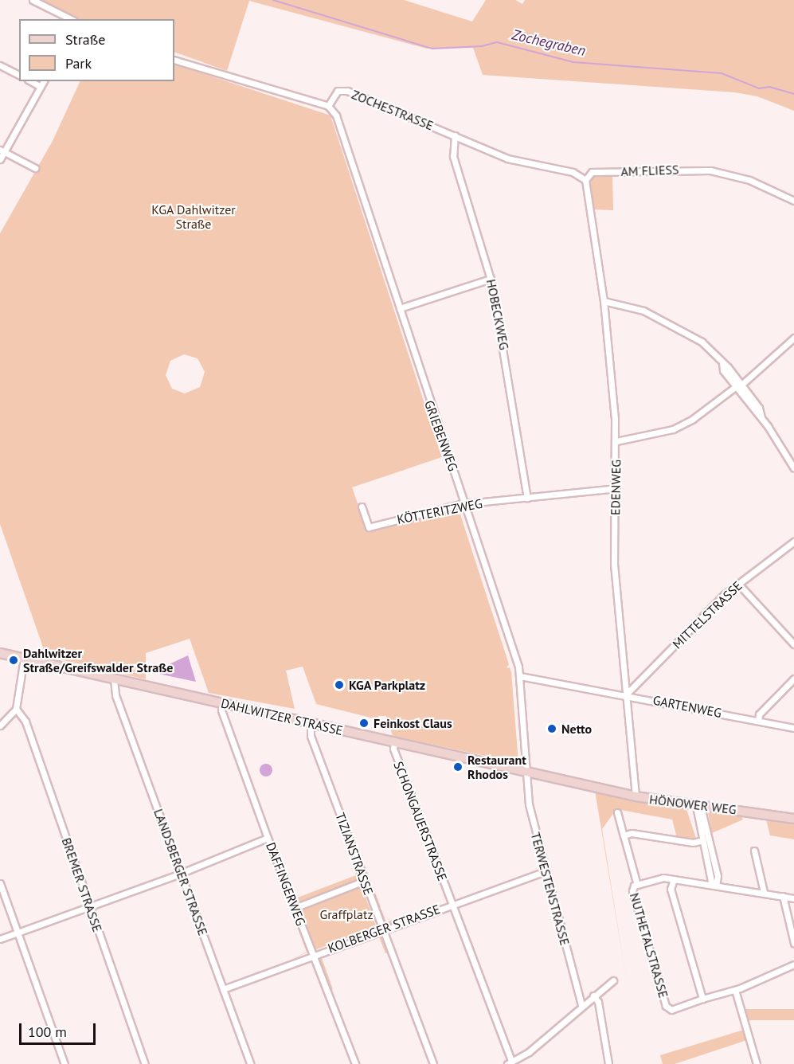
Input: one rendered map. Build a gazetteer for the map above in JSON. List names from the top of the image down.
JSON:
{
  "streets": {
    "main road": ["DAHLWITZER STRASSE", "HÖNOWER WEG"],
    "street": [
      "ZOCHESTRASSE",
      "AM FLIESS",
      "HOBECKWEG",
      "GRIEBENWEG",
      "EDENWEG",
      "KÖTTERITZWEG",
      "MITTELSTRASSE",
      "GARTENWEG",
      "SCHONGAUERSTRASSE",
      "TIZIANSTRASSE",
      "LANDSBERGER STRASSE",
      "DAFFINGERWEG",
      "BREMER STRASSE",
      "TERWESTENSTRASSE",
      "KOLBERGER STRASSE",
      "NUTHETALSTRASSE"
    ]
  },
  "crossings": [
    ["ZOCHESTRASSE", "AM FLIESS"],
    ["ZOCHESTRASSE", "HOBECKWEG"],
    ["ZOCHESTRASSE", "GRIEBENWEG"],
    ["ZOCHESTRASSE", "EDENWEG"],
    ["AM FLIESS", "EDENWEG"],
    ["HOBECKWEG", "KÖTTERITZWEG"],
    ["GRIEBENWEG", "KÖTTERITZWEG"],
    ["GRIEBENWEG", "GARTENWEG"],
    ["GRIEBENWEG", "DAHLWITZER STRASSE"],
    ["GRIEBENWEG", "TERWESTENSTRASSE"],
    ["EDENWEG", "KÖTTERITZWEG"],
    ["EDENWEG", "MITTELSTRASSE"],
    ["EDENWEG", "GARTENWEG"],
    ["EDENWEG", "HÖNOWER WEG"],
    ["MITTELSTRASSE", "GARTENWEG"],
    ["DAHLWITZER STRASSE", "HÖNOWER WEG"],
    ["DAHLWITZER STRASSE", "SCHONGAUERSTRASSE"],
    ["DAHLWITZER STRASSE", "TIZIANSTRASSE"],
    ["DAHLWITZER STRASSE", "LANDSBERGER STRASSE"],
    ["DAHLWITZER STRASSE", "DAFFINGERWEG"],
    ["DAHLWITZER STRASSE", "TERWESTENSTRASSE"],
    ["SCHONGAUERSTRASSE", "KOLBERGER STRASSE"],
    ["TIZIANSTRASSE", "KOLBERGER STRASSE"],
    ["LANDSBERGER STRASSE", "KOLBERGER STRASSE"],
    ["DAFFINGERWEG", "KOLBERGER STRASSE"],
    ["TERWESTENSTRASSE", "KOLBERGER STRASSE"]
  ],
  "water": ["Zochegraben"],
  "parks": ["KGA Dahlwitzer Straße", "Graffplatz"],
  "places": [
    "Dahlwitzer Straße/Greifswalder Straße",
    "KGA Parkplatz",
    "Feinkost Claus",
    "Netto",
    "Restaurant Rhodos"
  ],
  "legend": ["Straße", "Park"],
  "scale_bar": "100 m"
}
